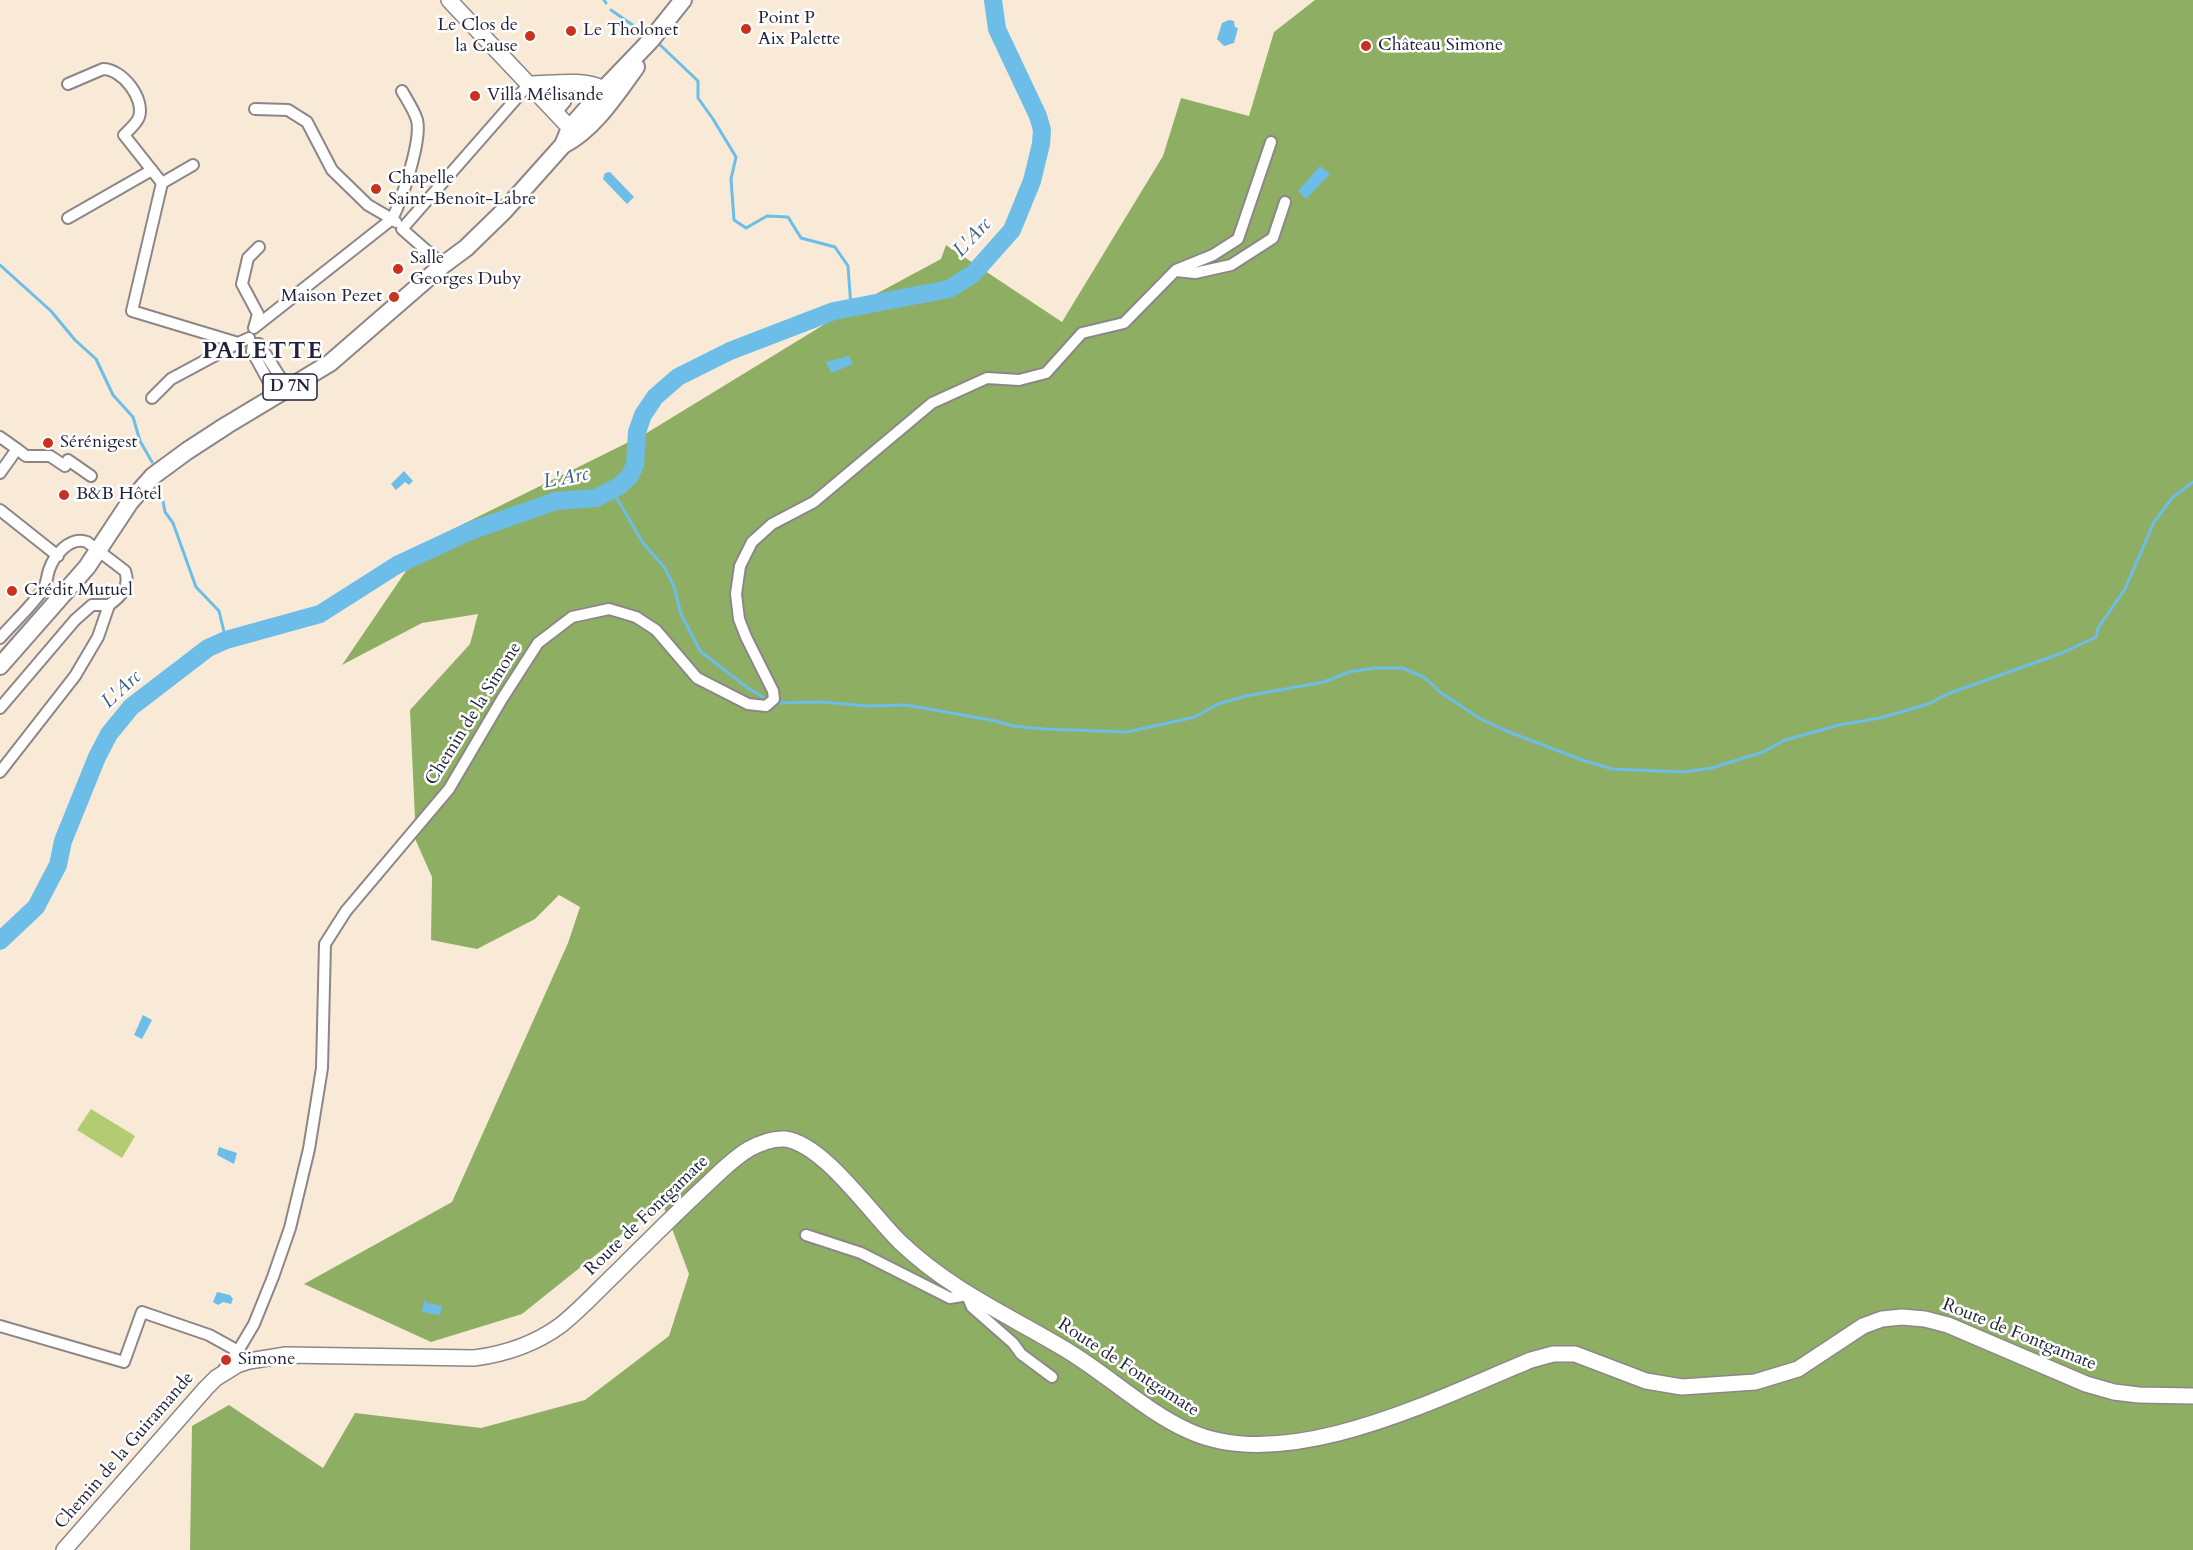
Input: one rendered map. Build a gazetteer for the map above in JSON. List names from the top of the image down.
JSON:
{
  "streets": {
    "main road": ["D 7N"],
    "street": ["Chemin de la Simone", "Route de Fontgamate", "Chemin de la Guiramande"]
  },
  "crossings": [
    ["Chemin de la Simone", "Route de Fontgamate"],
    ["Chemin de la Simone", "Chemin de la Guiramande"],
    ["Route de Fontgamate", "Chemin de la Guiramande"]
  ],
  "districts": ["PALETTE"],
  "water": ["L'Arc"],
  "places": [
    "Point P Aix Palette",
    "Le Tholonet",
    "Le Clos de la Cause",
    "Château Simone",
    "Villa Mélisande",
    "Chapelle Saint-Benoît-Labre",
    "Salle Georges Duby",
    "Maison Pezet",
    "Sérénigest",
    "B&B Hôtel",
    "Crédit Mutuel",
    "Simone"
  ]
}
